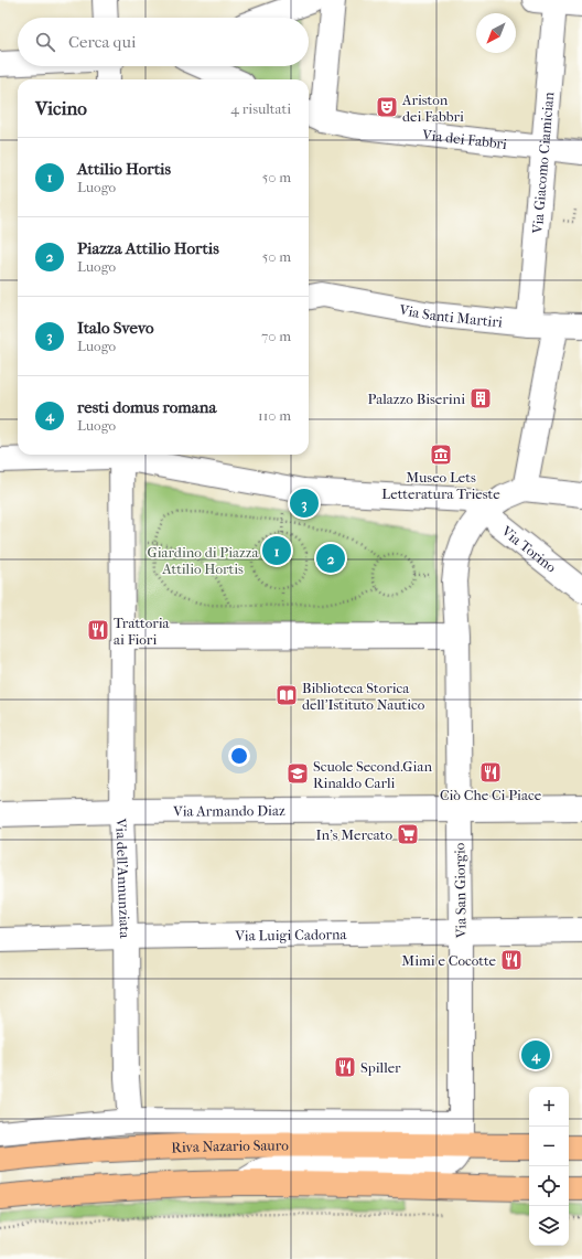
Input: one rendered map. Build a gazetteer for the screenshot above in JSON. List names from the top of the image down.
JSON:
{
  "streets": {
    "main road": ["Riva Nazario Sauro"],
    "street": [
      "Via dei Fabbri",
      "Via Giacomo Ciamician",
      "Via Santi Martiri",
      "Via Torino",
      "Via Armando Diaz",
      "Via dell'Annunziata",
      "Via San Giorgio",
      "Via Luigi Cadorna"
    ]
  },
  "crossings": [
    ["Via dei Fabbri", "Via Giacomo Ciamician"],
    ["Via Giacomo Ciamician", "Via Santi Martiri"],
    ["Via Armando Diaz", "Via dell'Annunziata"],
    ["Via Armando Diaz", "Via San Giorgio"],
    ["Via dell'Annunziata", "Via Luigi Cadorna"],
    ["Via dell'Annunziata", "Riva Nazario Sauro"],
    ["Via San Giorgio", "Via Luigi Cadorna"],
    ["Via San Giorgio", "Riva Nazario Sauro"]
  ],
  "parks": ["Giardino di Piazza Attilio Hortis"],
  "places": {
    "theatre": ["Ariston dei Fabbri"],
    "building": ["Palazzo Biserini"],
    "museum": ["Museo Lets Letteratura Trieste"],
    "restaurant": [
      "Trattoria ai Fiori",
      "Ciò Che Ci Piace",
      "Mimi e Cocotte",
      "Spiller"
    ],
    "library": ["Biblioteca Storica dell'Istituto Nautico"],
    "school or university": ["Scuole Second.Gian Rinaldo Carli"],
    "supermarket": ["In's Mercato"]
  },
  "north": "bottom left",
  "page": {
    "search": "Cerca qui",
    "heading": ["Vicino", "4 risultati"],
    "list": [
      {
        "mark": "1",
        "name": "Attilio Hortis",
        "note": "Luogo",
        "value": "50 m"
      },
      {
        "mark": "2",
        "name": "Piazza Attilio Hortis",
        "note": "Luogo",
        "value": "50 m"
      },
      {
        "mark": "3",
        "name": "Italo Svevo",
        "note": "Luogo",
        "value": "70 m"
      },
      {
        "mark": "4",
        "name": "resti domus romana",
        "note": "Luogo",
        "value": "110 m"
      }
    ],
    "pins": [
      "3",
      "1",
      "2",
      "4"
    ],
    "map_buttons": ["+", "−"]
  }
}
